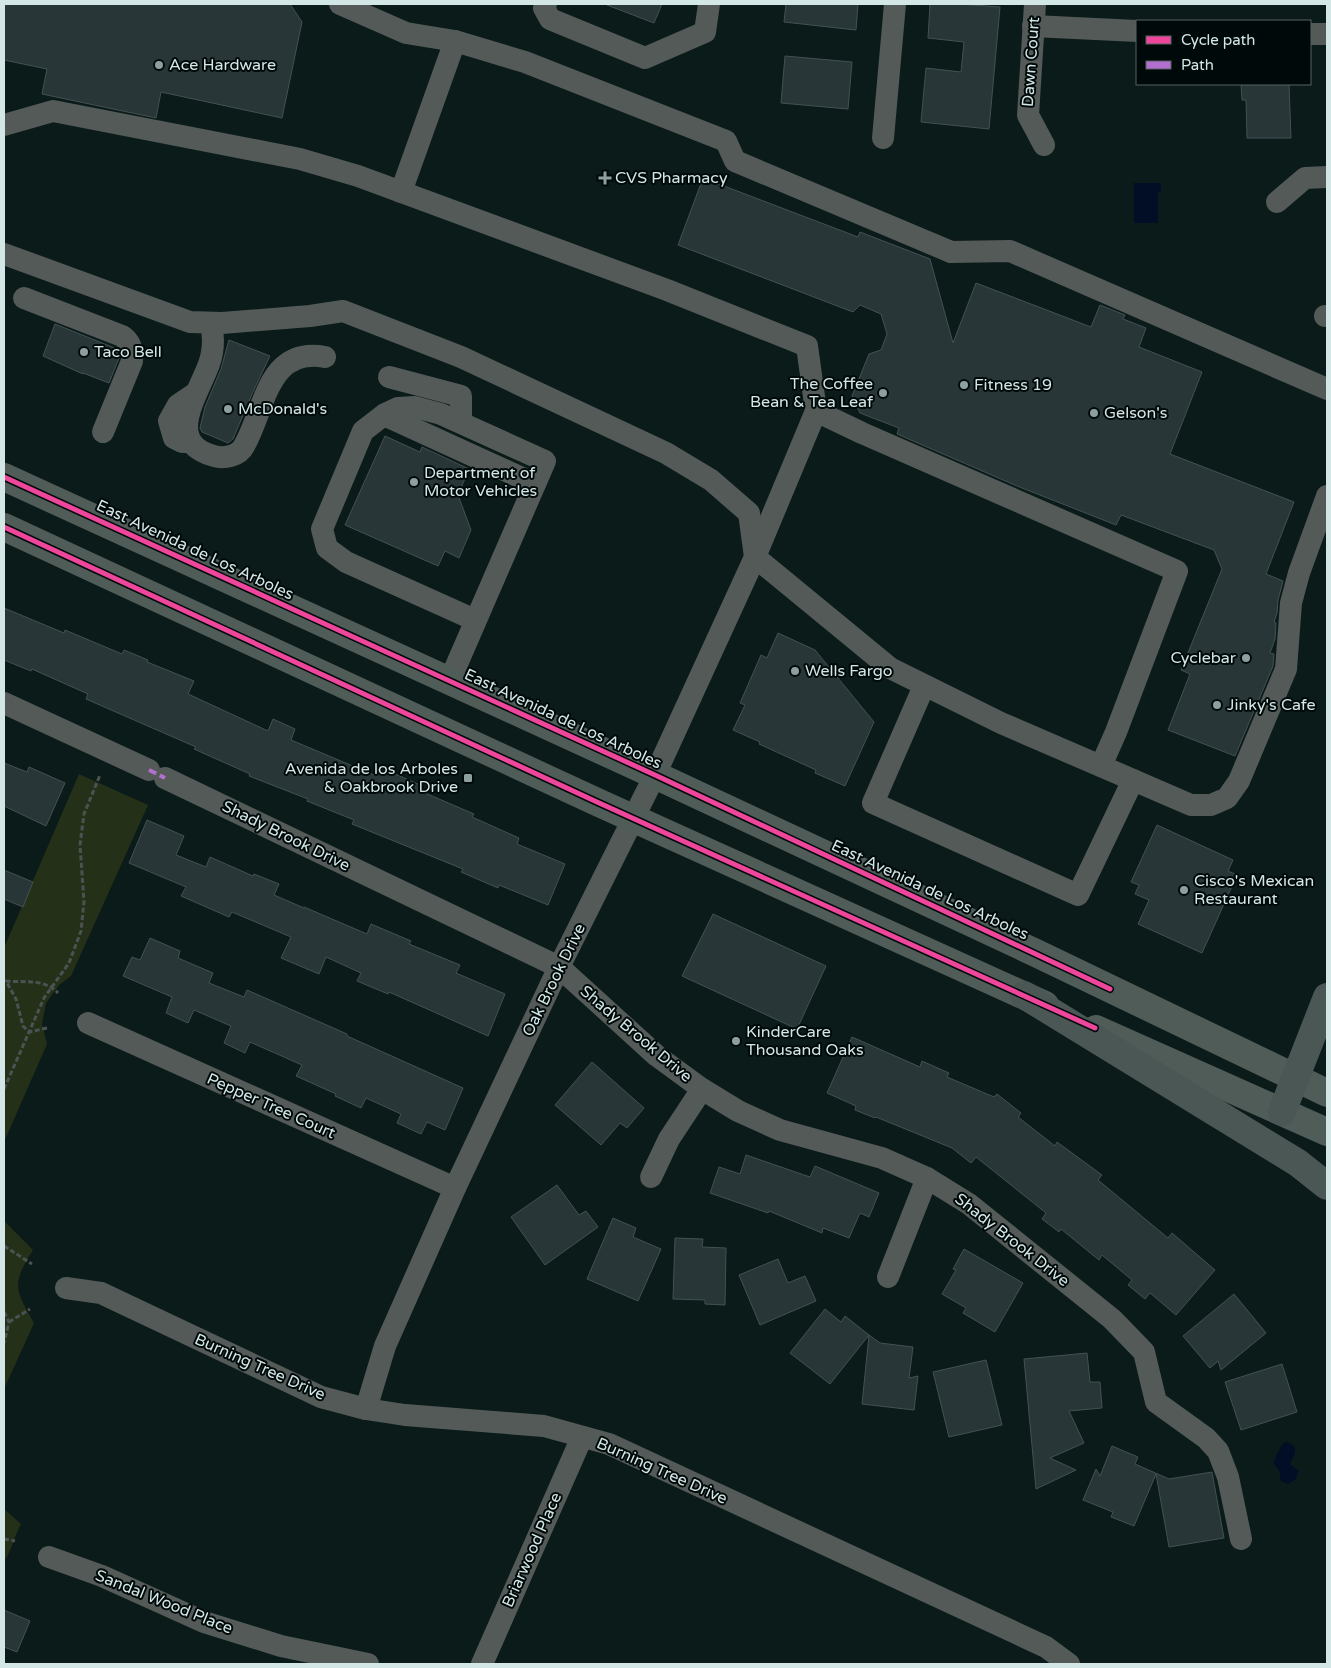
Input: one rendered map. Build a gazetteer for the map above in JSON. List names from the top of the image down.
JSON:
{
  "streets": {
    "main road": ["East Avenida de Los Arboles"],
    "street": [
      "Dawn Court",
      "Shady Brook Drive",
      "Oak Brook Drive",
      "Pepper Tree Court",
      "Burning Tree Drive",
      "Briarwood Place",
      "Sandal Wood Place"
    ]
  },
  "crossings": [
    ["East Avenida de Los Arboles", "Oak Brook Drive"],
    ["Shady Brook Drive", "Oak Brook Drive"],
    ["Oak Brook Drive", "Pepper Tree Court"],
    ["Oak Brook Drive", "Burning Tree Drive"],
    ["Burning Tree Drive", "Briarwood Place"]
  ],
  "places": {
    "other": [
      "Ace Hardware",
      "Taco Bell",
      "Fitness 19",
      "The Coffee Bean & Tea Leaf",
      "McDonald's",
      "Gelson's",
      "Department of Motor Vehicles",
      "Cyclebar",
      "Wells Fargo",
      "Jinky's Cafe",
      "Cisco's Mexican Restaurant",
      "KinderCare Thousand Oaks"
    ],
    "health": ["CVS Pharmacy"],
    "transit": ["Avenida de los Arboles & Oakbrook Drive"]
  },
  "legend": ["Cycle path", "Path"]
}
